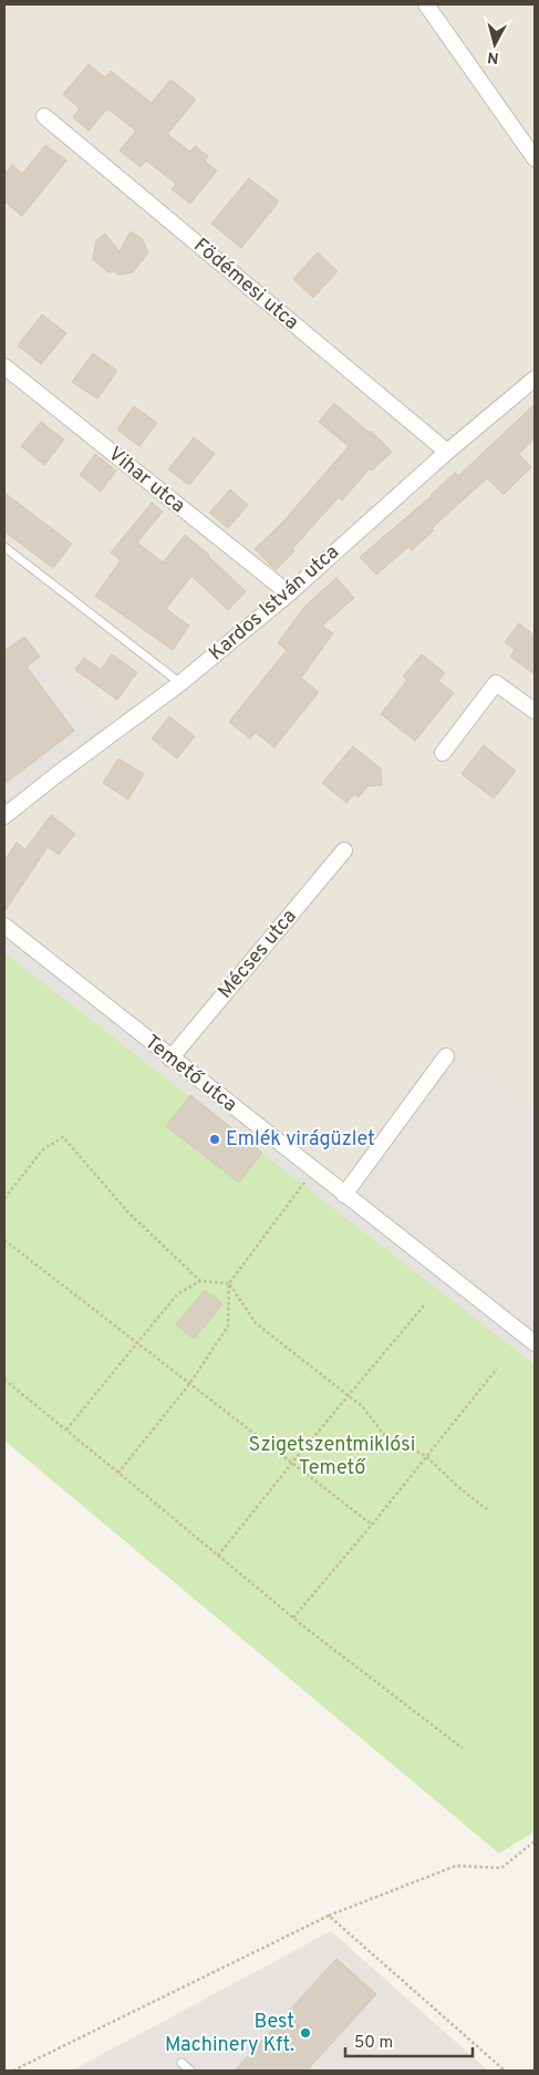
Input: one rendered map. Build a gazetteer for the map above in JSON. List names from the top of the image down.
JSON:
{
  "streets": {
    "street": [
      "Födémesi utca",
      "Vihar utca",
      "Kardos István utca",
      "Mécses utca",
      "Temető utca"
    ]
  },
  "crossings": [
    ["Födémesi utca", "Kardos István utca"],
    ["Vihar utca", "Kardos István utca"],
    ["Mécses utca", "Temető utca"]
  ],
  "parks": ["Szigetszentmiklósi Temető"],
  "places": ["Emlék virágüzlet", "Best Machinery Kft."],
  "scale_bar": "50 m",
  "north": "bottom"
}
